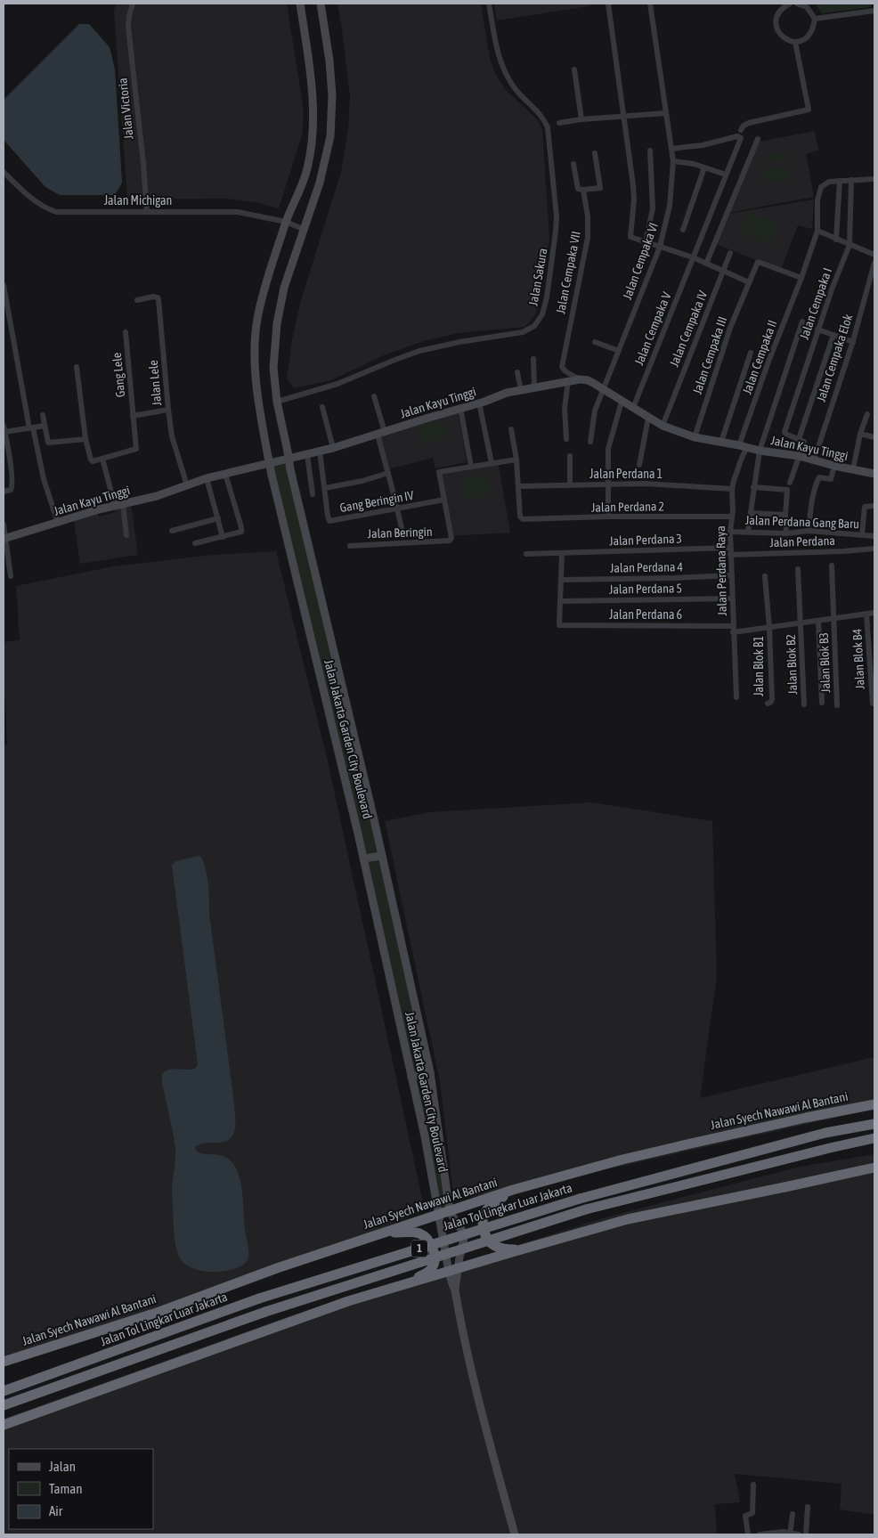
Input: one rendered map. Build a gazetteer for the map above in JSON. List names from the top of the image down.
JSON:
{
  "streets": {
    "highway": ["Jalan Syech Nawawi Al Bantani", "Jalan Tol Lingkar Luar Jakarta", "1"],
    "street": [
      "Jalan Victoria",
      "Jalan Michigan",
      "Jalan Cempaka VI",
      "Jalan Cempaka VII",
      "Jalan Sakura",
      "Jalan Cempaka I",
      "Jalan Cempaka V",
      "Jalan Cempaka IV",
      "Jalan Cempaka III",
      "Jalan Cempaka II",
      "Jalan Cempaka Elok",
      "Gang Lele",
      "Jalan Lele",
      "Jalan Kayu Tinggi",
      "Jalan Perdana 1",
      "Gang Beringin IV",
      "Jalan Perdana 2",
      "Jalan Perdana Gang Baru",
      "Jalan Beringin",
      "Jalan Perdana 3",
      "Jalan Perdana",
      "Jalan Perdana 4",
      "Jalan Perdana Raya",
      "Jalan Perdana 5",
      "Jalan Perdana 6",
      "Jalan Blok B4",
      "Jalan Blok B3",
      "Jalan Blok B2",
      "Jalan Blok B1",
      "Jalan Jakarta Garden City Boulevard"
    ]
  },
  "crossings": [
    ["Jalan Victoria", "Jalan Michigan"],
    ["Jalan Michigan", "Jalan Jakarta Garden City Boulevard"],
    ["Jalan Cempaka VI", "Jalan Cempaka V"],
    ["Jalan Cempaka VI", "Jalan Kayu Tinggi"],
    ["Jalan Cempaka VII", "Jalan Kayu Tinggi"],
    ["Jalan Sakura", "Jalan Jakarta Garden City Boulevard"],
    ["Jalan Cempaka I", "Jalan Cempaka II"],
    ["Jalan Cempaka V", "Jalan Kayu Tinggi"],
    ["Jalan Cempaka IV", "Jalan Kayu Tinggi"],
    ["Jalan Cempaka III", "Jalan Cempaka II"],
    ["Jalan Cempaka III", "Jalan Kayu Tinggi"],
    ["Jalan Cempaka II", "Jalan Kayu Tinggi"],
    ["Jalan Cempaka II", "Jalan Perdana Raya"],
    ["Jalan Cempaka Elok", "Jalan Kayu Tinggi"],
    ["Jalan Lele", "Jalan Kayu Tinggi"],
    ["Jalan Kayu Tinggi", "Gang Beringin IV"],
    ["Jalan Kayu Tinggi", "Jalan Perdana Raya"],
    ["Jalan Perdana 1", "Jalan Perdana 2"],
    ["Jalan Perdana 1", "Jalan Perdana Raya"],
    ["Gang Beringin IV", "Jalan Beringin"],
    ["Jalan Perdana 2", "Jalan Perdana Raya"],
    ["Jalan Perdana Gang Baru", "Jalan Perdana Raya"],
    ["Jalan Perdana 3", "Jalan Perdana Raya"],
    ["Jalan Perdana", "Jalan Perdana Raya"],
    ["Jalan Perdana 4", "Jalan Perdana Raya"],
    ["Jalan Perdana Raya", "Jalan Perdana 5"],
    ["Jalan Perdana Raya", "Jalan Perdana 6"],
    ["Jalan Perdana 5", "Jalan Perdana 6"],
    ["Jalan Perdana 6", "Jalan Blok B4"],
    ["Jalan Perdana 6", "Jalan Blok B3"],
    ["Jalan Perdana 6", "Jalan Blok B2"],
    ["Jalan Perdana 6", "Jalan Blok B1"],
    ["Jalan Jakarta Garden City Boulevard", "Jalan Syech Nawawi Al Bantani"]
  ],
  "legend": ["Jalan", "Taman", "Air"]
}
